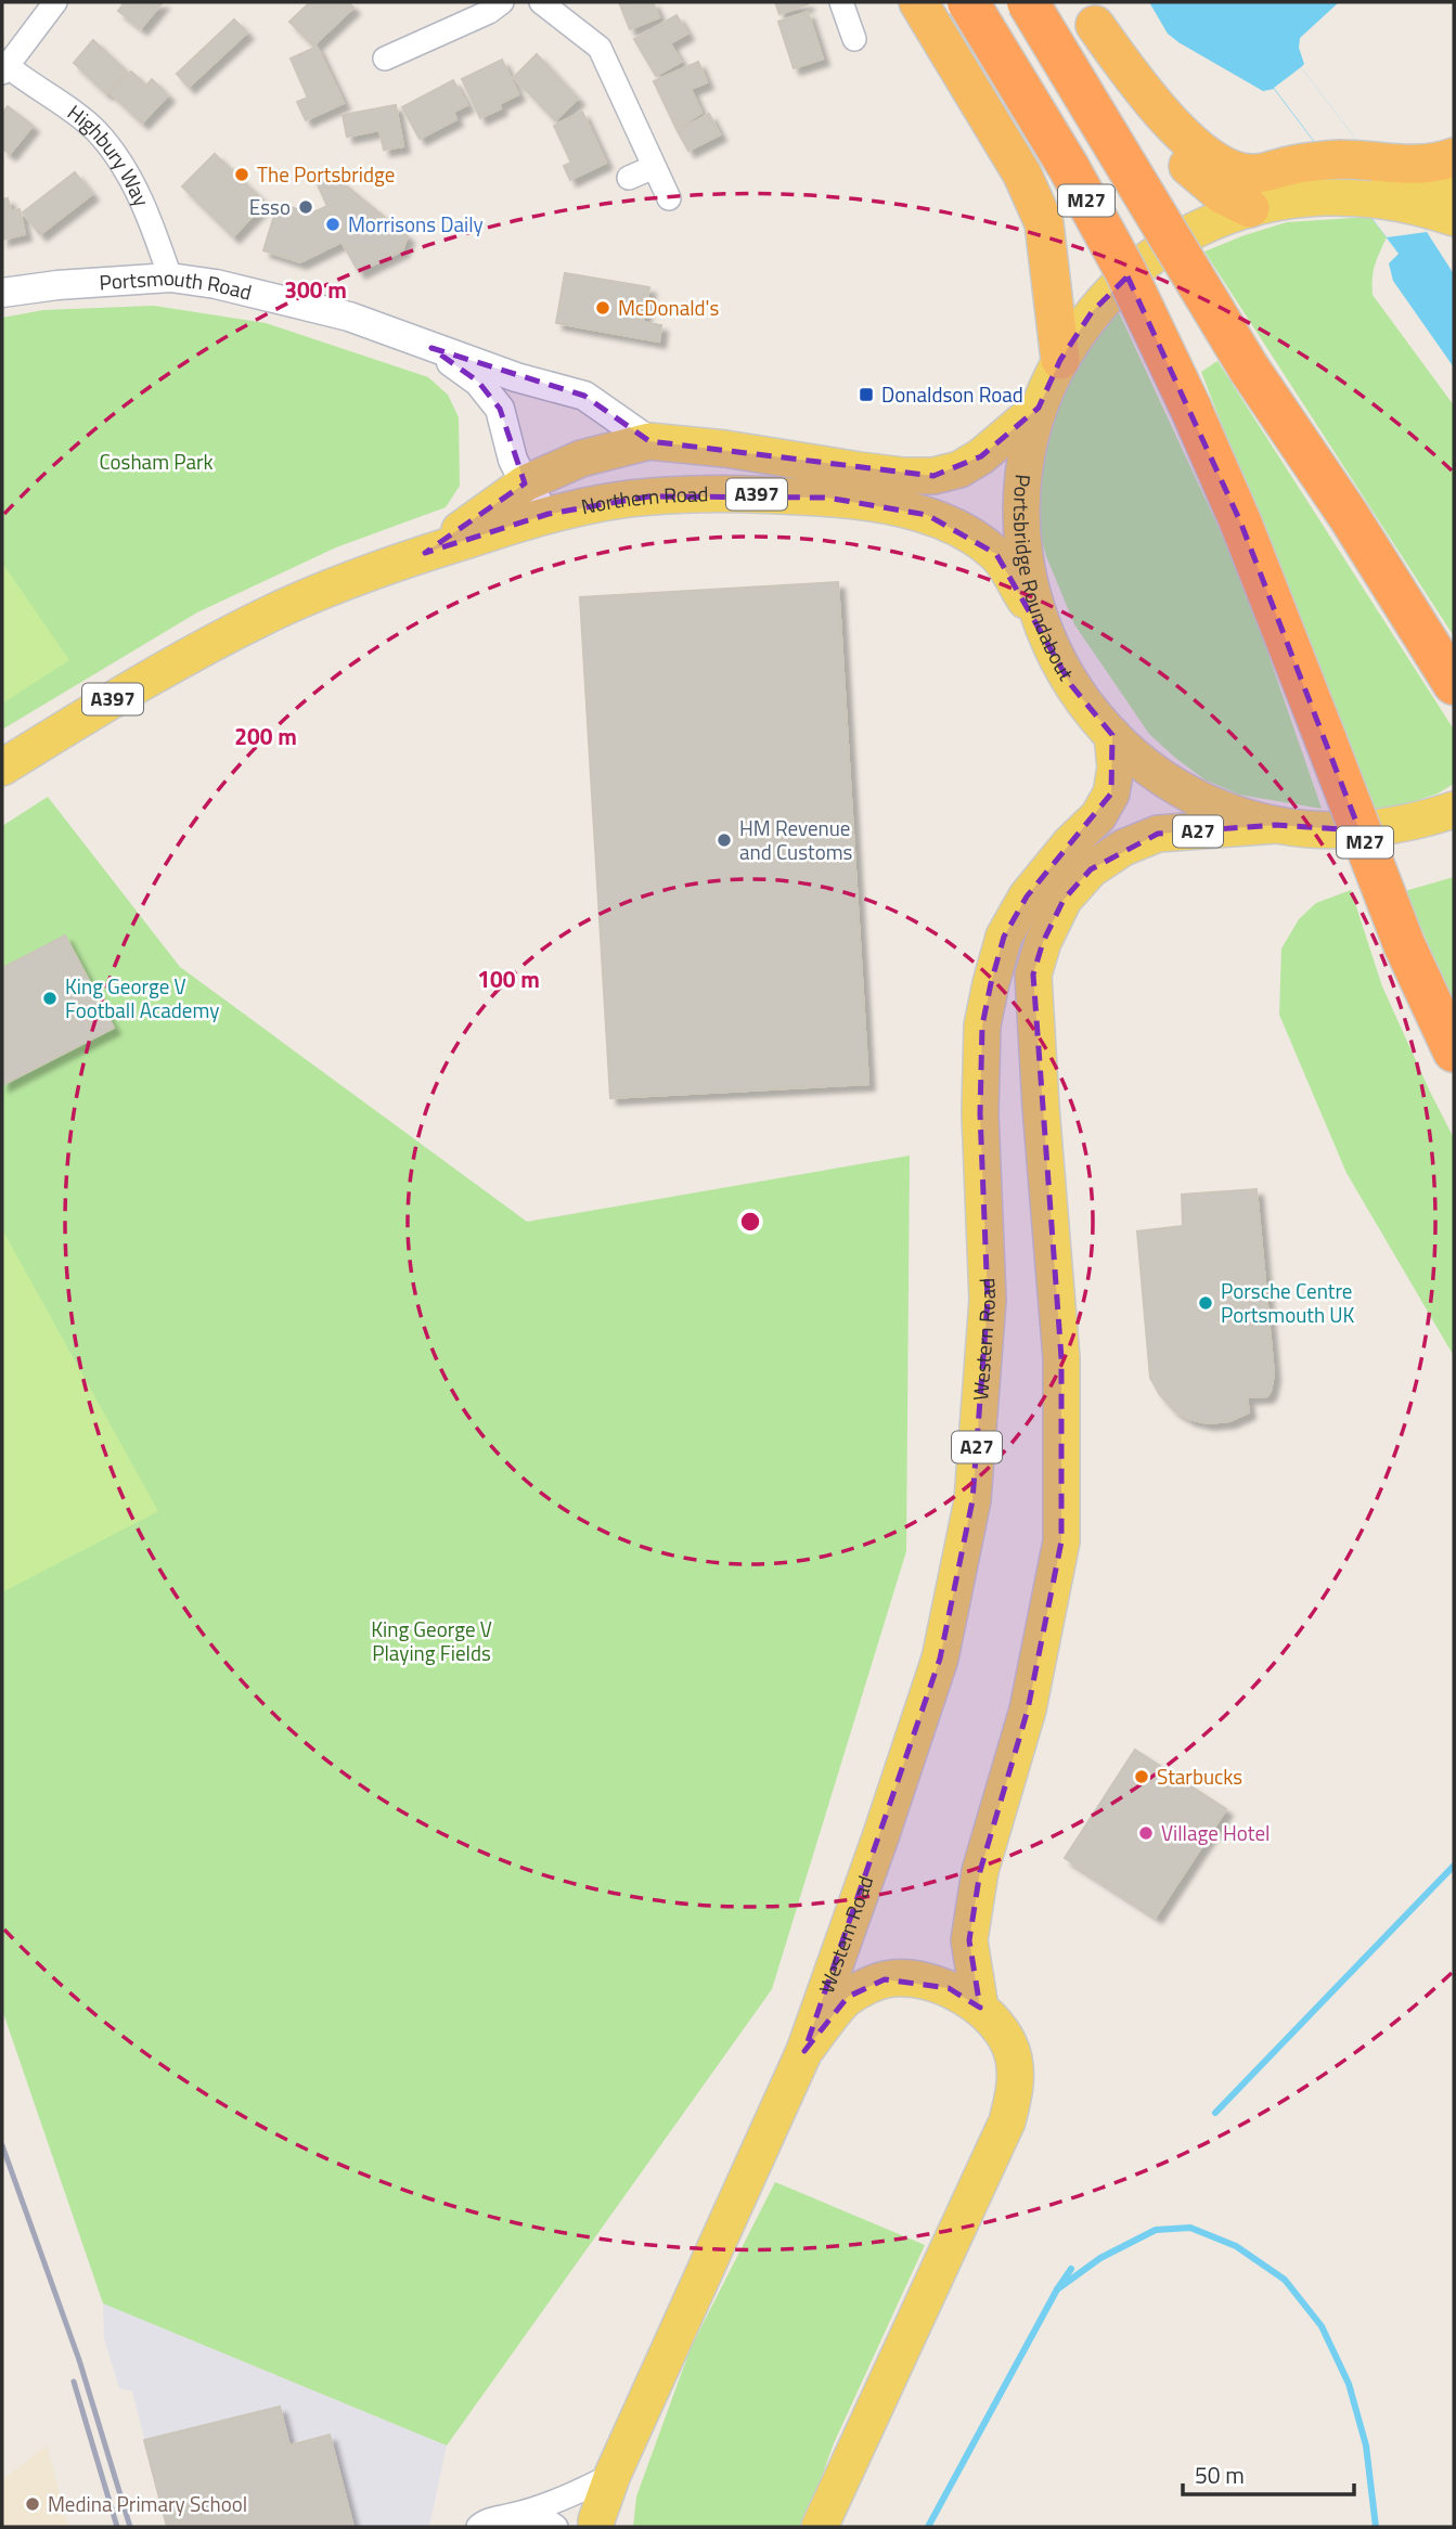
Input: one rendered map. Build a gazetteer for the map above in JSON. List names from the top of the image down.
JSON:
{
  "streets": {
    "highway": ["M27"],
    "main road": [
      "A397",
      "Northern Road",
      "Portsbridge Roundabout",
      "A27",
      "Western Road"
    ],
    "street": ["Highbury Way", "Portsmouth Road"]
  },
  "crossings": [
    ["Highbury Way", "Portsmouth Road"],
    ["Portsmouth Road", "Northern Road"],
    ["Northern Road", "Portsbridge Roundabout"],
    ["Portsbridge Roundabout", "Western Road"]
  ],
  "parks": ["Cosham Park", "King George V Playing Fields"],
  "places": {
    "other": [
      "The Portsbridge",
      "Esso",
      "Morrisons Daily",
      "McDonald's",
      "HM Revenue and Customs",
      "King George V Football Academy",
      "Porsche Centre Portsmouth UK",
      "Starbucks",
      "Village Hotel",
      "Medina Primary School"
    ],
    "transit": ["Donaldson Road"]
  },
  "scale_bar": "50 m",
  "rings": ["300 m", "200 m", "100 m"]
}
